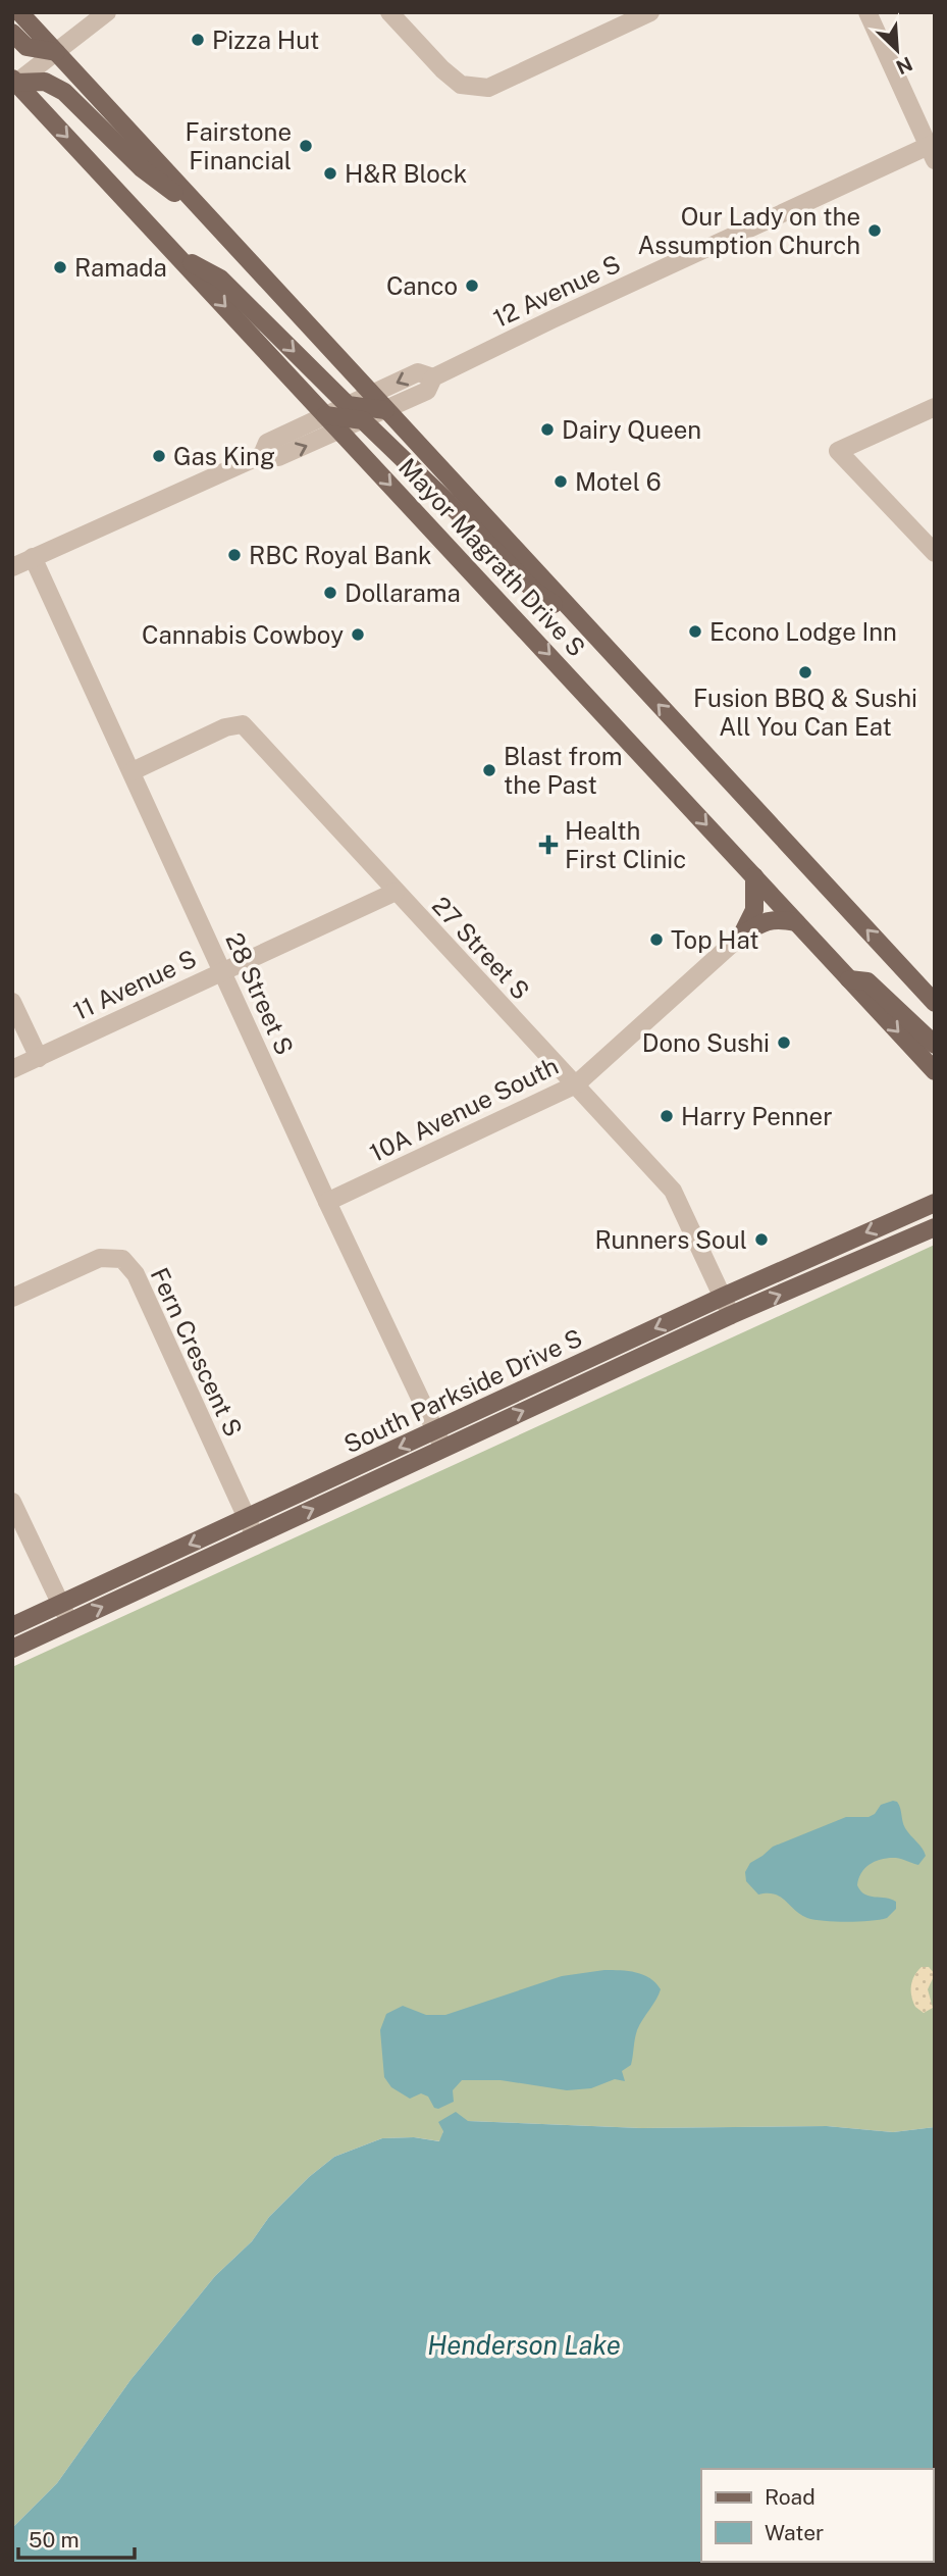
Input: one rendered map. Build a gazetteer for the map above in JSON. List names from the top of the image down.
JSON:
{
  "streets": {
    "main road": ["Mayor Magrath Drive S", "South Parkside Drive S"],
    "street": [
      "12 Avenue S",
      "27 Street S",
      "11 Avenue S",
      "28 Street S",
      "10A Avenue South",
      "Fern Crescent S"
    ]
  },
  "crossings": [
    ["12 Avenue S", "Mayor Magrath Drive S"],
    ["12 Avenue S", "28 Street S"],
    ["27 Street S", "11 Avenue S"],
    ["27 Street S", "28 Street S"],
    ["27 Street S", "10A Avenue South"],
    ["27 Street S", "South Parkside Drive S"],
    ["11 Avenue S", "28 Street S"],
    ["28 Street S", "10A Avenue South"],
    ["28 Street S", "South Parkside Drive S"],
    ["Fern Crescent S", "South Parkside Drive S"]
  ],
  "water": ["Henderson Lake"],
  "places": {
    "other": [
      "Pizza Hut",
      "Fairstone Financial",
      "H&R Block",
      "Our Lady on the Assumption Church",
      "Ramada",
      "Canco",
      "Dairy Queen",
      "Gas King",
      "Motel 6",
      "RBC Royal Bank",
      "Dollarama",
      "Econo Lodge Inn",
      "Cannabis Cowboy",
      "Fusion BBQ & Sushi All You Can Eat",
      "Blast from the Past",
      "Top Hat",
      "Dono Sushi",
      "Harry Penner",
      "Runners Soul"
    ],
    "health": ["Health First Clinic"]
  },
  "legend": ["Road", "Water"],
  "scale_bar": "50 m",
  "north": "bottom right"
}
